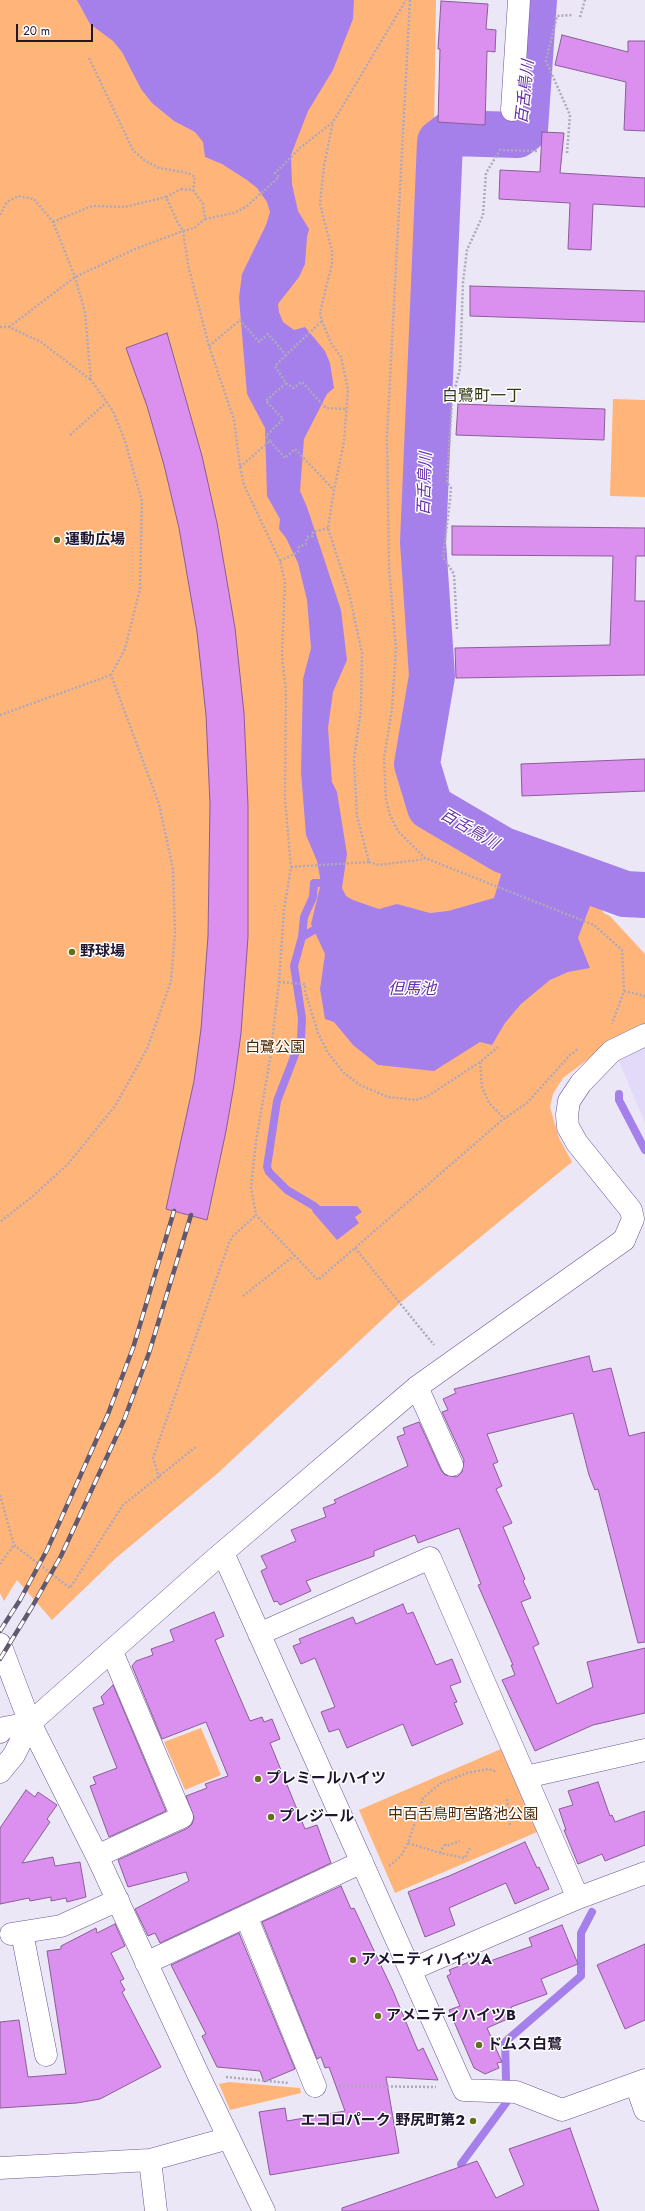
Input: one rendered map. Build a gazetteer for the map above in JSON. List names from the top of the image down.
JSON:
{
  "districts": ["白鷺町一丁"],
  "water": ["百舌鳥川", "但馬池"],
  "parks": ["白鷺公園", "中百舌鳥町宮路池公園"],
  "places": [
    "運動広場",
    "野球場",
    "プレミールハイツ",
    "プレジール",
    "アメニティハイツA",
    "アメニティハイツB",
    "ドムス白鷺",
    "エコロパーク 野尻町第2"
  ],
  "scale_bar": "20 m"
}
